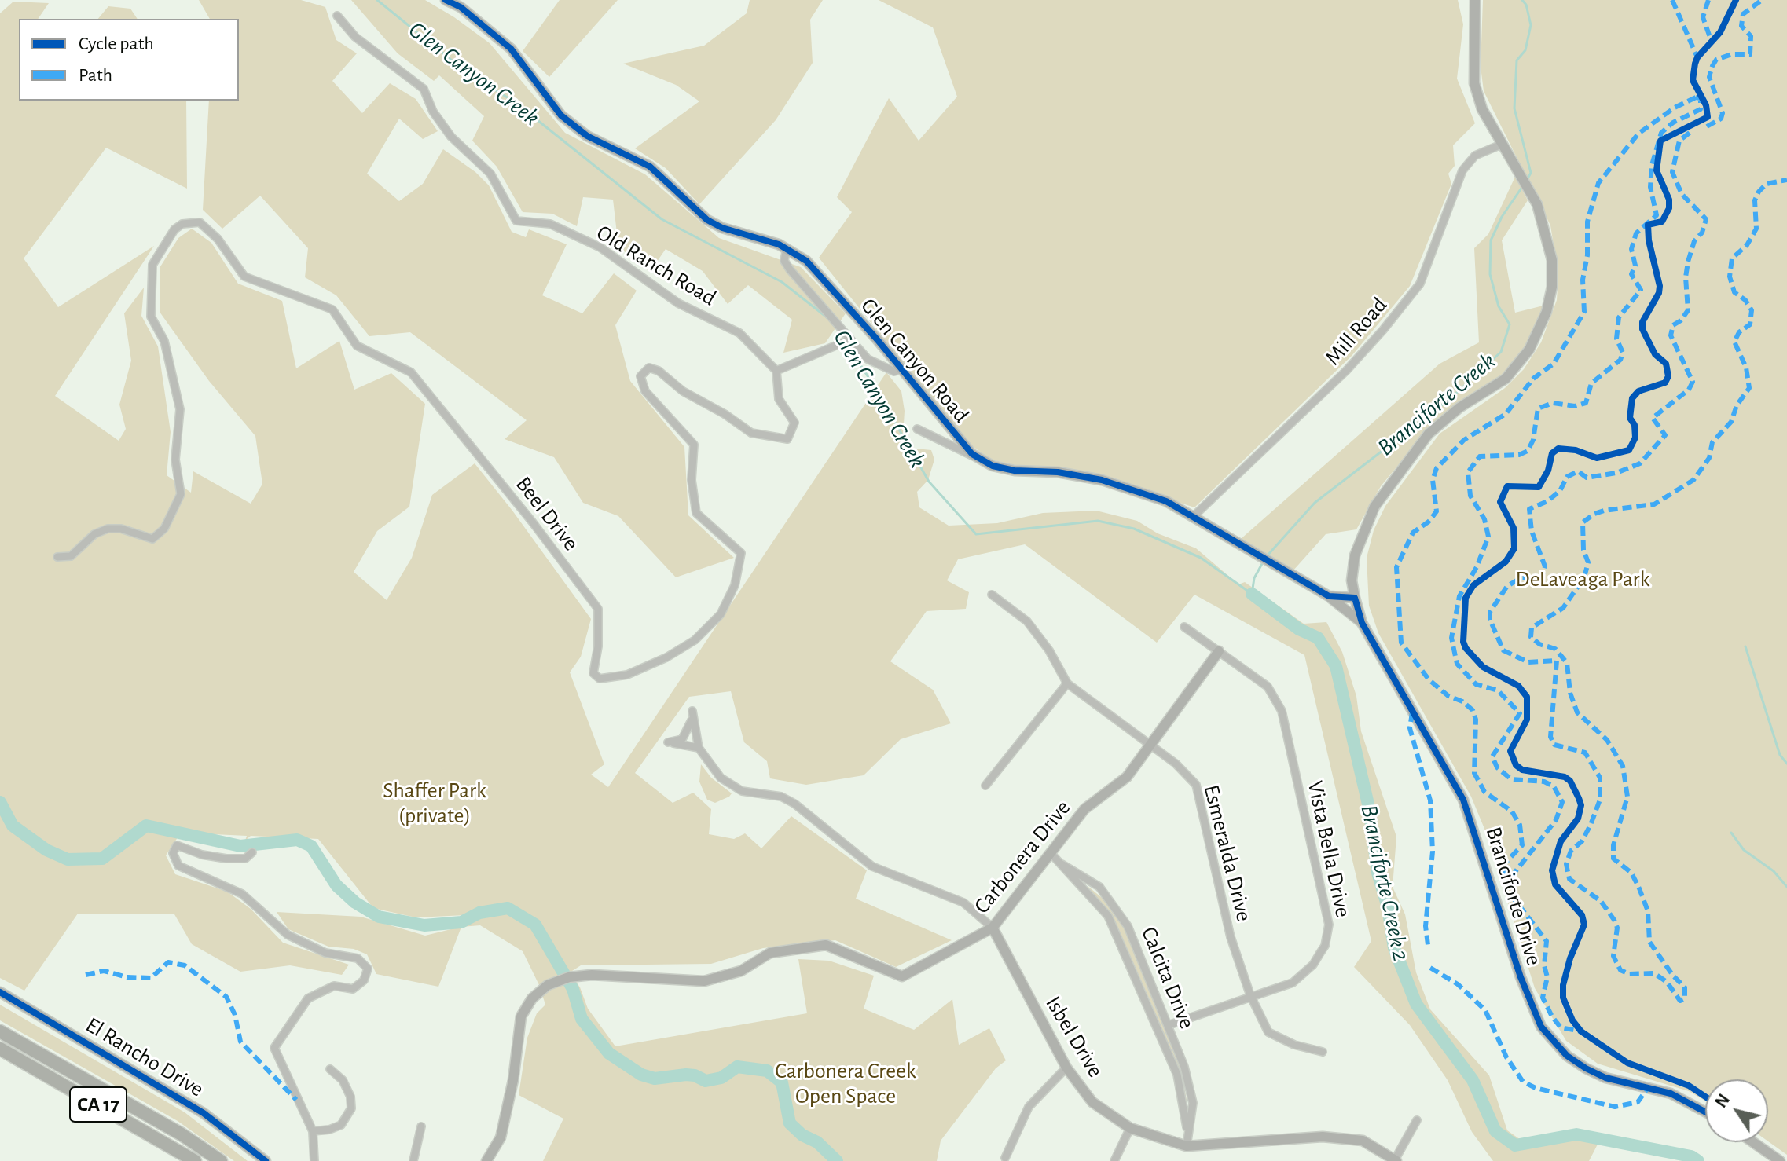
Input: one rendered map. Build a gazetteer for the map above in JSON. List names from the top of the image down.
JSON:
{
  "streets": {
    "highway": ["CA 17"],
    "street": [
      "Old Ranch Road",
      "Mill Road",
      "Glen Canyon Road",
      "Beel Drive",
      "Vista Bella Drive",
      "Esmeralda Drive",
      "Carbonera Drive",
      "Branciforte Drive",
      "Calcita Drive",
      "Isbel Drive",
      "El Rancho Drive"
    ]
  },
  "crossings": [
    ["Old Ranch Road", "Beel Drive"],
    ["Mill Road", "Glen Canyon Road"],
    ["Mill Road", "Branciforte Drive"],
    ["Glen Canyon Road", "Branciforte Drive"],
    ["Vista Bella Drive", "Esmeralda Drive"],
    ["Vista Bella Drive", "Carbonera Drive"],
    ["Vista Bella Drive", "Calcita Drive"],
    ["Esmeralda Drive", "Carbonera Drive"],
    ["Carbonera Drive", "Calcita Drive"],
    ["Carbonera Drive", "Isbel Drive"],
    ["Calcita Drive", "Isbel Drive"]
  ],
  "water": ["Glen Canyon Creek", "Branciforte Creek", "Branciforte Creek 2"],
  "parks": ["DeLaveaga Park", "Shaffer Park (private)", "Carbonera Creek Open Space"],
  "legend": ["Cycle path", "Path"],
  "north": "top left"
}
